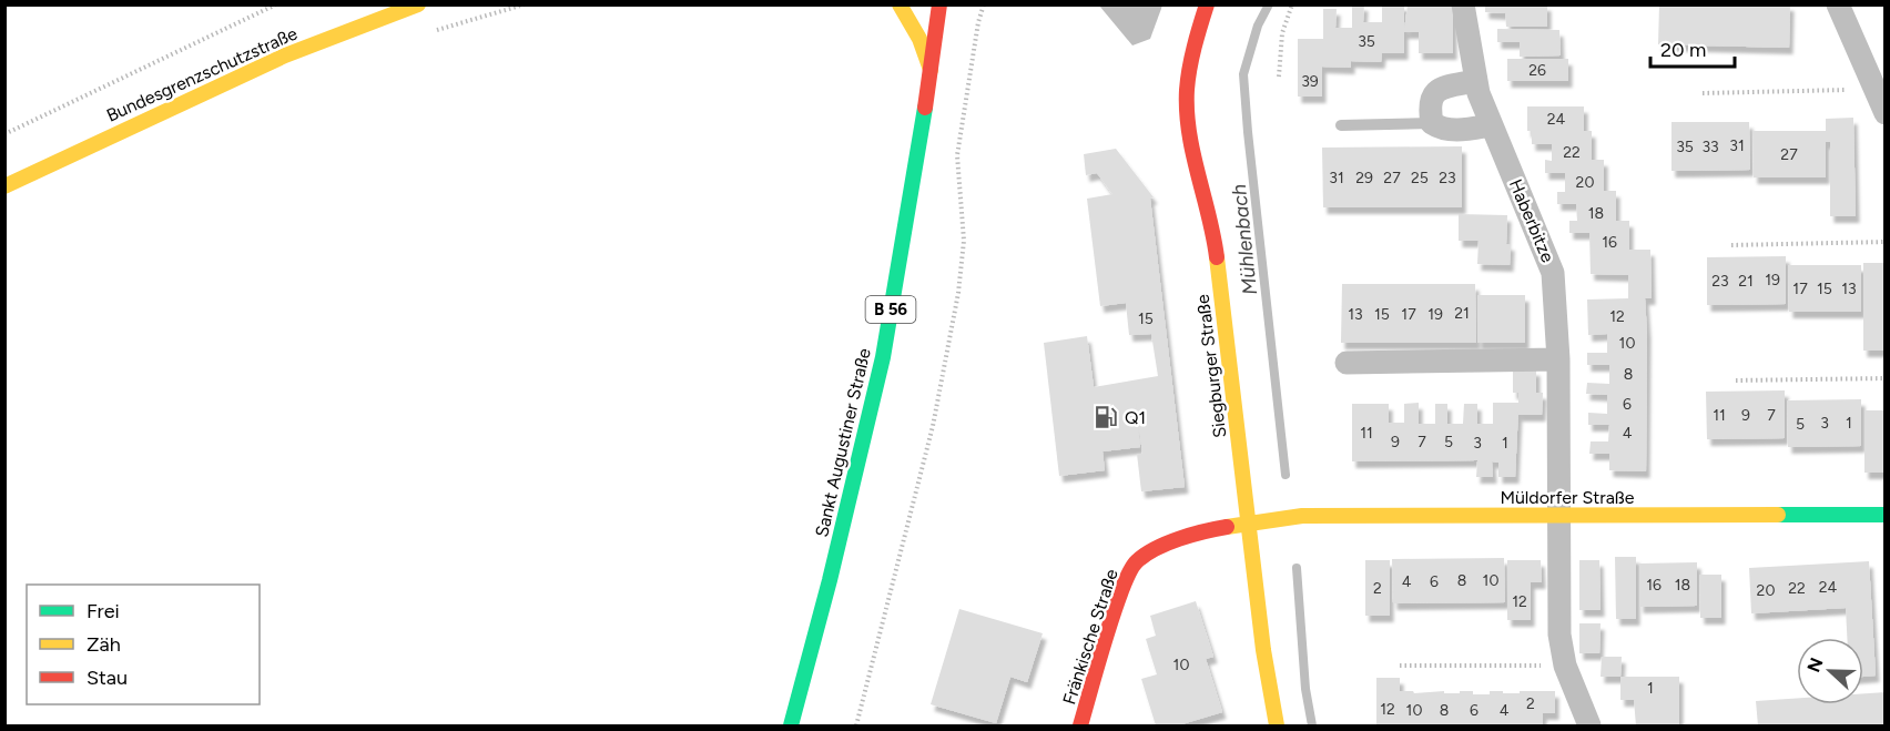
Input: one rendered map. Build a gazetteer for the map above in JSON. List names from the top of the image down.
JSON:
{
  "streets": {
    "main road": [
      "Bundesgrenzschutzstraße",
      "B 56",
      "Siegburger Straße",
      "Sankt Augustiner Straße",
      "Müldorfer Straße",
      "Fränkische Straße"
    ],
    "street": ["Haberbitze"]
  },
  "crossings": [
    ["Haberbitze", "Müldorfer Straße"],
    ["Siegburger Straße", "Müldorfer Straße"],
    ["Siegburger Straße", "Fränkische Straße"],
    ["Müldorfer Straße", "Fränkische Straße"]
  ],
  "water": ["Mühlenbach"],
  "places": {
    "fuel station": ["Q1"]
  },
  "house_numbers": [
    "35",
    "26",
    "39",
    "24",
    "31",
    "35",
    "33",
    "22",
    "27",
    "31",
    "29",
    "27",
    "25",
    "23",
    "20",
    "18",
    "16",
    "19",
    "23",
    "21",
    "17",
    "15",
    "13",
    "21",
    "13",
    "15",
    "17",
    "19",
    "12",
    "15",
    "10",
    "8",
    "6",
    "11",
    "9",
    "7",
    "3",
    "1",
    "5",
    "11",
    "4",
    "9",
    "7",
    "5",
    "3",
    "1",
    "8",
    "10",
    "4",
    "6",
    "16",
    "18",
    "24",
    "2",
    "22",
    "20",
    "12",
    "10",
    "1",
    "2",
    "12",
    "10",
    "8",
    "6",
    "4"
  ],
  "legend": ["Frei", "Zäh", "Stau"],
  "scale_bar": "20 m",
  "north": "left"
}
